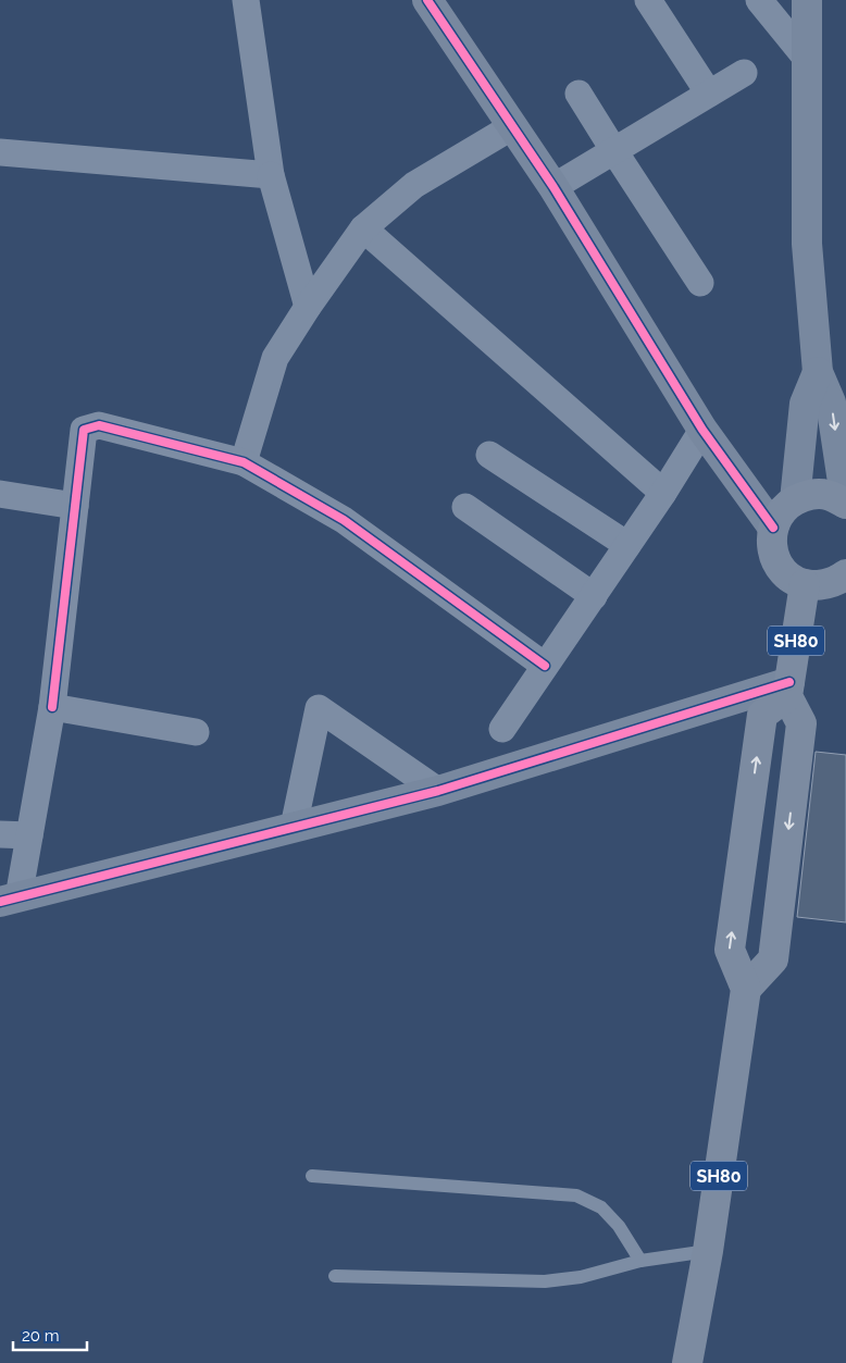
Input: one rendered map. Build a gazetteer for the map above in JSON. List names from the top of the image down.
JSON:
{
  "streets": {
    "main road": ["SH80"]
  },
  "scale_bar": "20 m"
}
